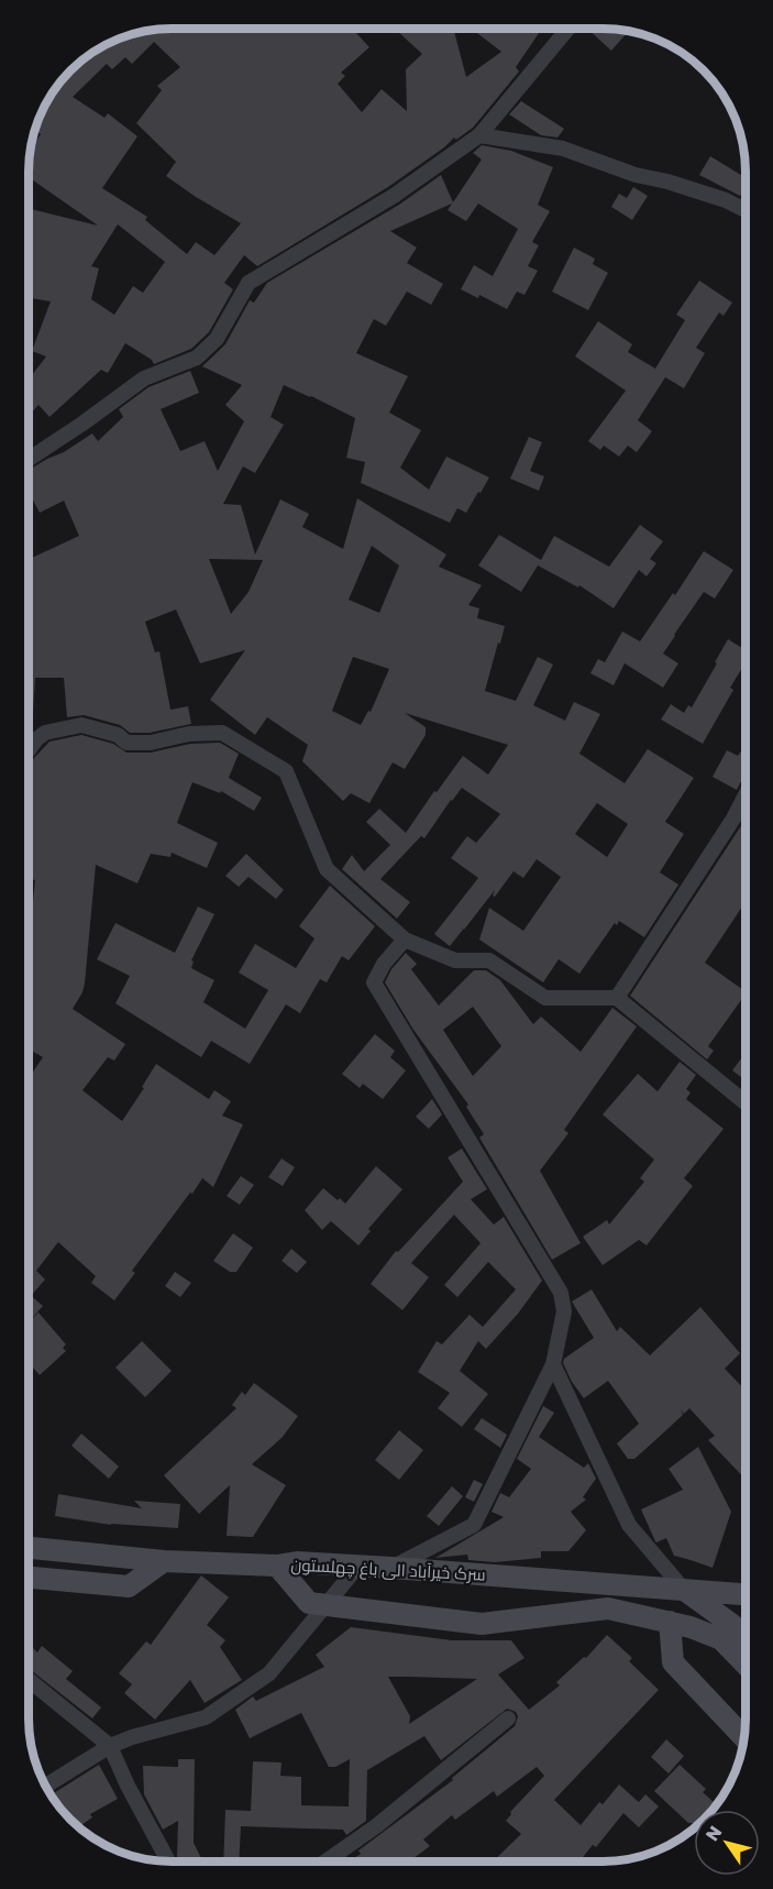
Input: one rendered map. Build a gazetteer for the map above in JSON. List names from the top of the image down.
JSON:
{
  "streets": {
    "main road": ["سرک خیرآباد الی باغ چهلستون"]
  },
  "north": "top left"
}
